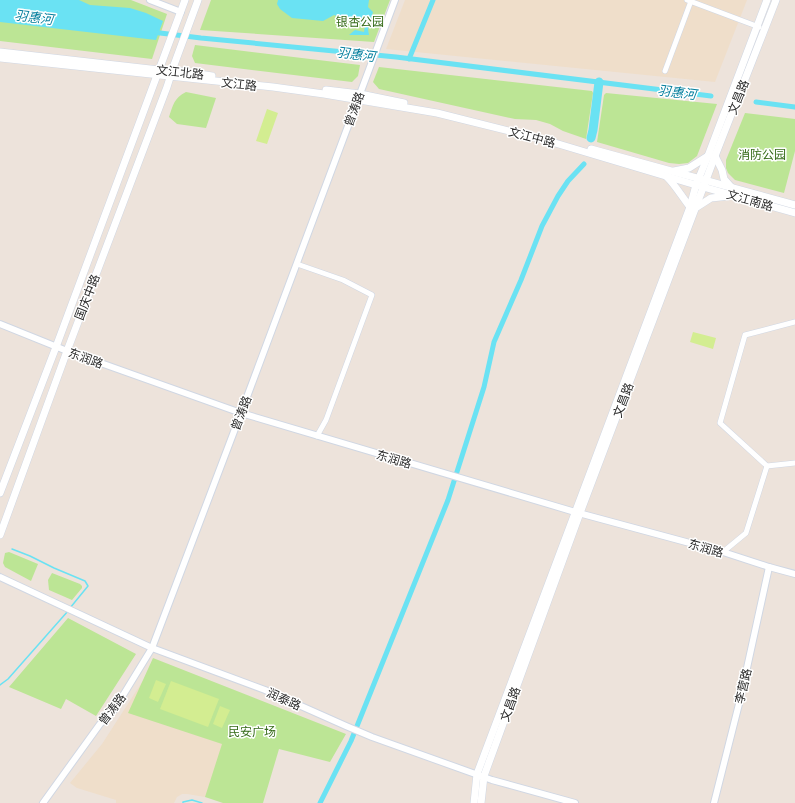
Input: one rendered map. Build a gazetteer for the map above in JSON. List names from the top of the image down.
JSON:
{
  "streets": {
    "main road": [
      "文江北路",
      "文江路",
      "文昌路",
      "文江中路",
      "文江南路",
      "国庆中路"
    ],
    "street": [
      "曾涛路",
      "东润路",
      "李营路",
      "润泰路"
    ]
  },
  "crossings": [
    ["文江北路", "文江路"],
    ["文江路", "曾涛路"],
    ["文江路", "文江中路"],
    ["文江路", "国庆中路"],
    ["文昌路", "文江中路"],
    ["文昌路", "文江南路"],
    ["文昌路", "东润路"],
    ["文昌路", "润泰路"],
    ["曾涛路", "文江中路"],
    ["曾涛路", "东润路"],
    ["曾涛路", "润泰路"],
    ["文江中路", "文江南路"],
    ["国庆中路", "东润路"],
    ["东润路", "李营路"]
  ],
  "water": ["羽惠河"],
  "parks": ["银杏公园", "消防公园", "民安广场"]
}
